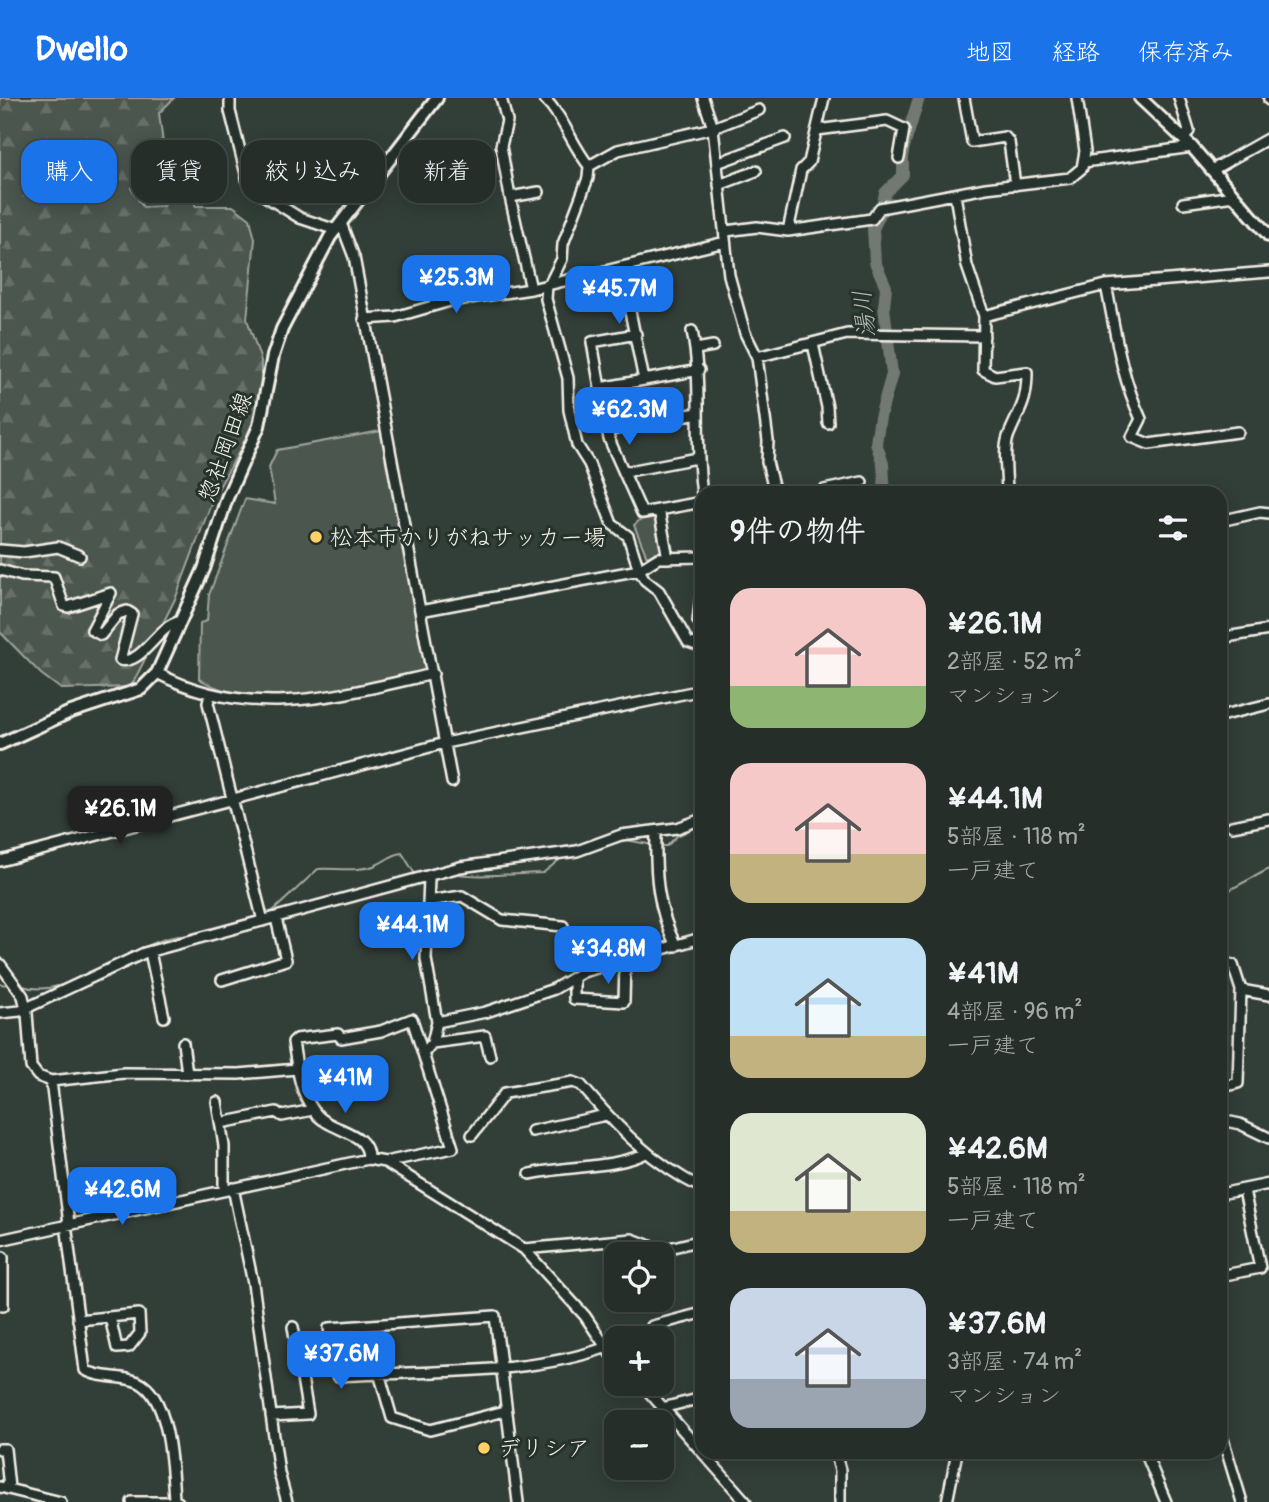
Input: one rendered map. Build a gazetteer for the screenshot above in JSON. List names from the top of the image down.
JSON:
{
  "streets": {
    "main road": ["惣社岡田線"]
  },
  "water": ["湯川"],
  "places": ["松本市かりがねサッカー場", "デリシア"],
  "page": {
    "header": "Dwello",
    "nav": ["地図", "経路", "保存済み"],
    "chip": [
      "購入",
      "賃貸",
      "絞り込み",
      "新着"
    ],
    "price": [
      "¥25.3M",
      "¥45.7M",
      "¥62.3M",
      "¥26.1M",
      "¥44.1M",
      "¥34.8M",
      "¥41M",
      "¥42.6M",
      "¥37.6M"
    ],
    "heading": "9件の物件",
    "list": [
      {
        "name": "¥26.1M",
        "note": "2部屋 · 52 m² · マンション"
      },
      {
        "name": "¥44.1M",
        "note": "5部屋 · 118 m² · 一戸建て"
      },
      {
        "name": "¥41M",
        "note": "4部屋 · 96 m² · 一戸建て"
      },
      {
        "name": "¥42.6M",
        "note": "5部屋 · 118 m² · 一戸建て"
      },
      {
        "name": "¥37.6M",
        "note": "3部屋 · 74 m² · マンション"
      }
    ],
    "map_buttons": ["+", "−"]
  }
}
